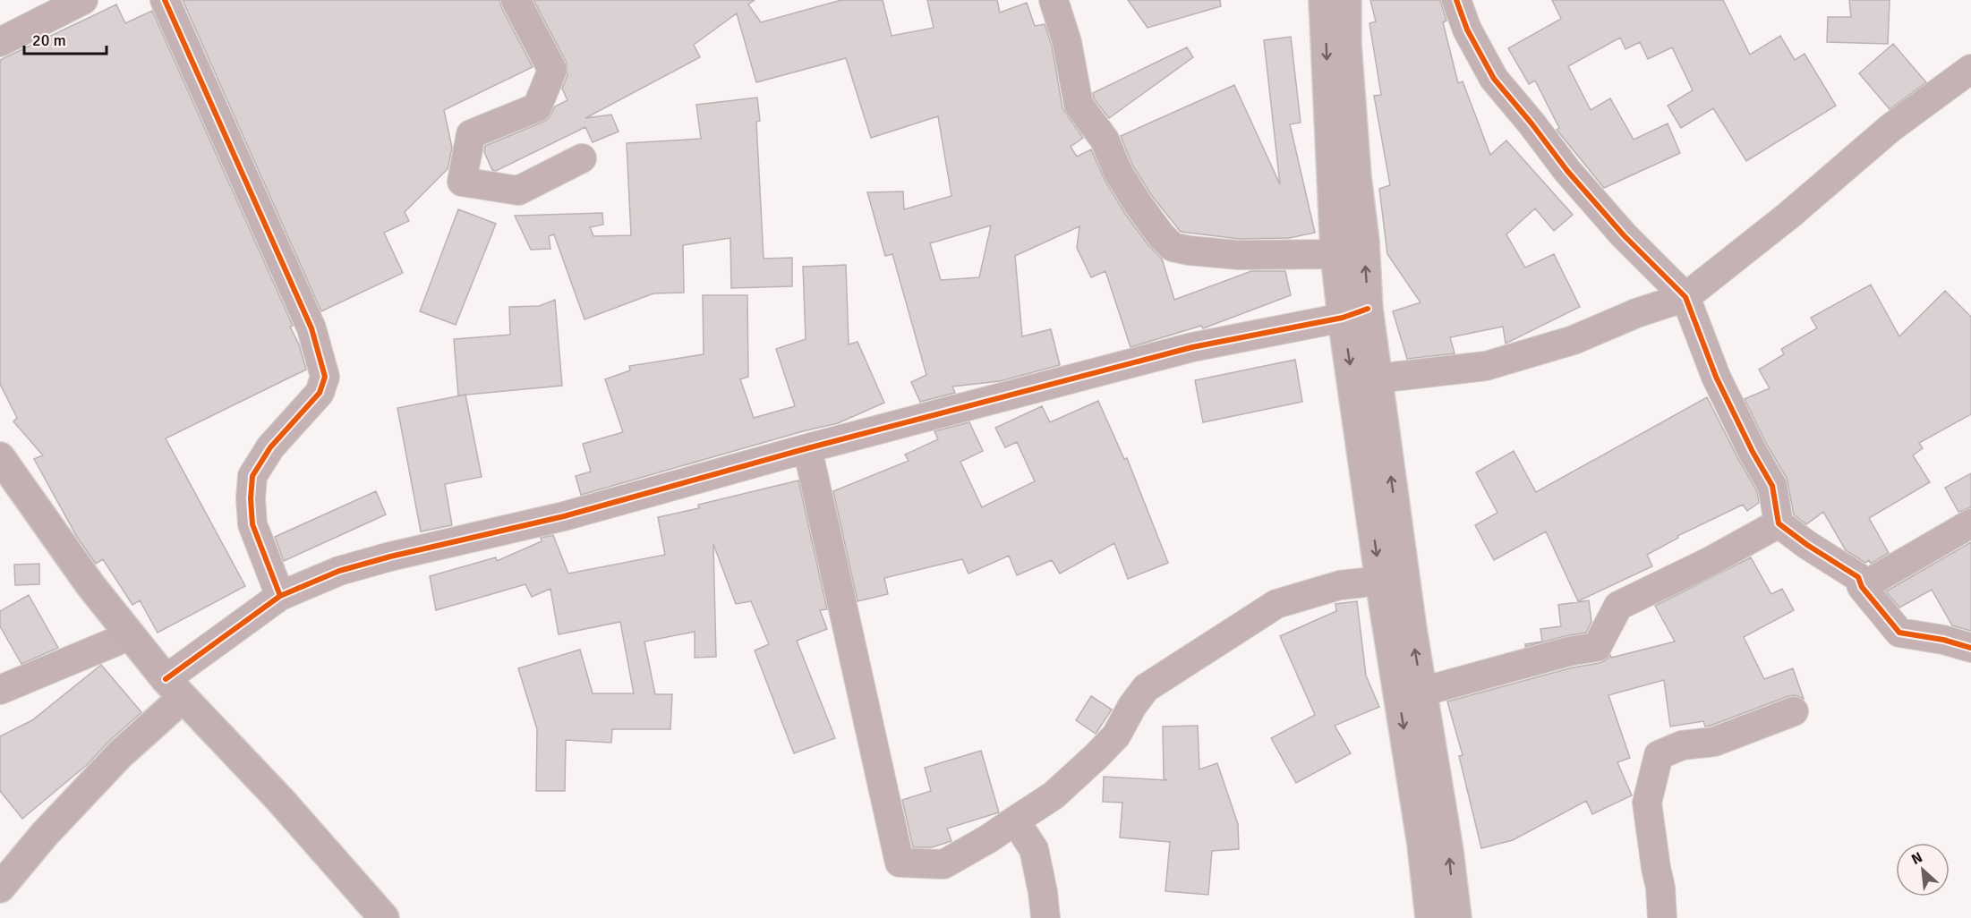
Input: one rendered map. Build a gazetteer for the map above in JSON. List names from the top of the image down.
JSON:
{
  "scale_bar": "20 m",
  "north": "top left"
}
